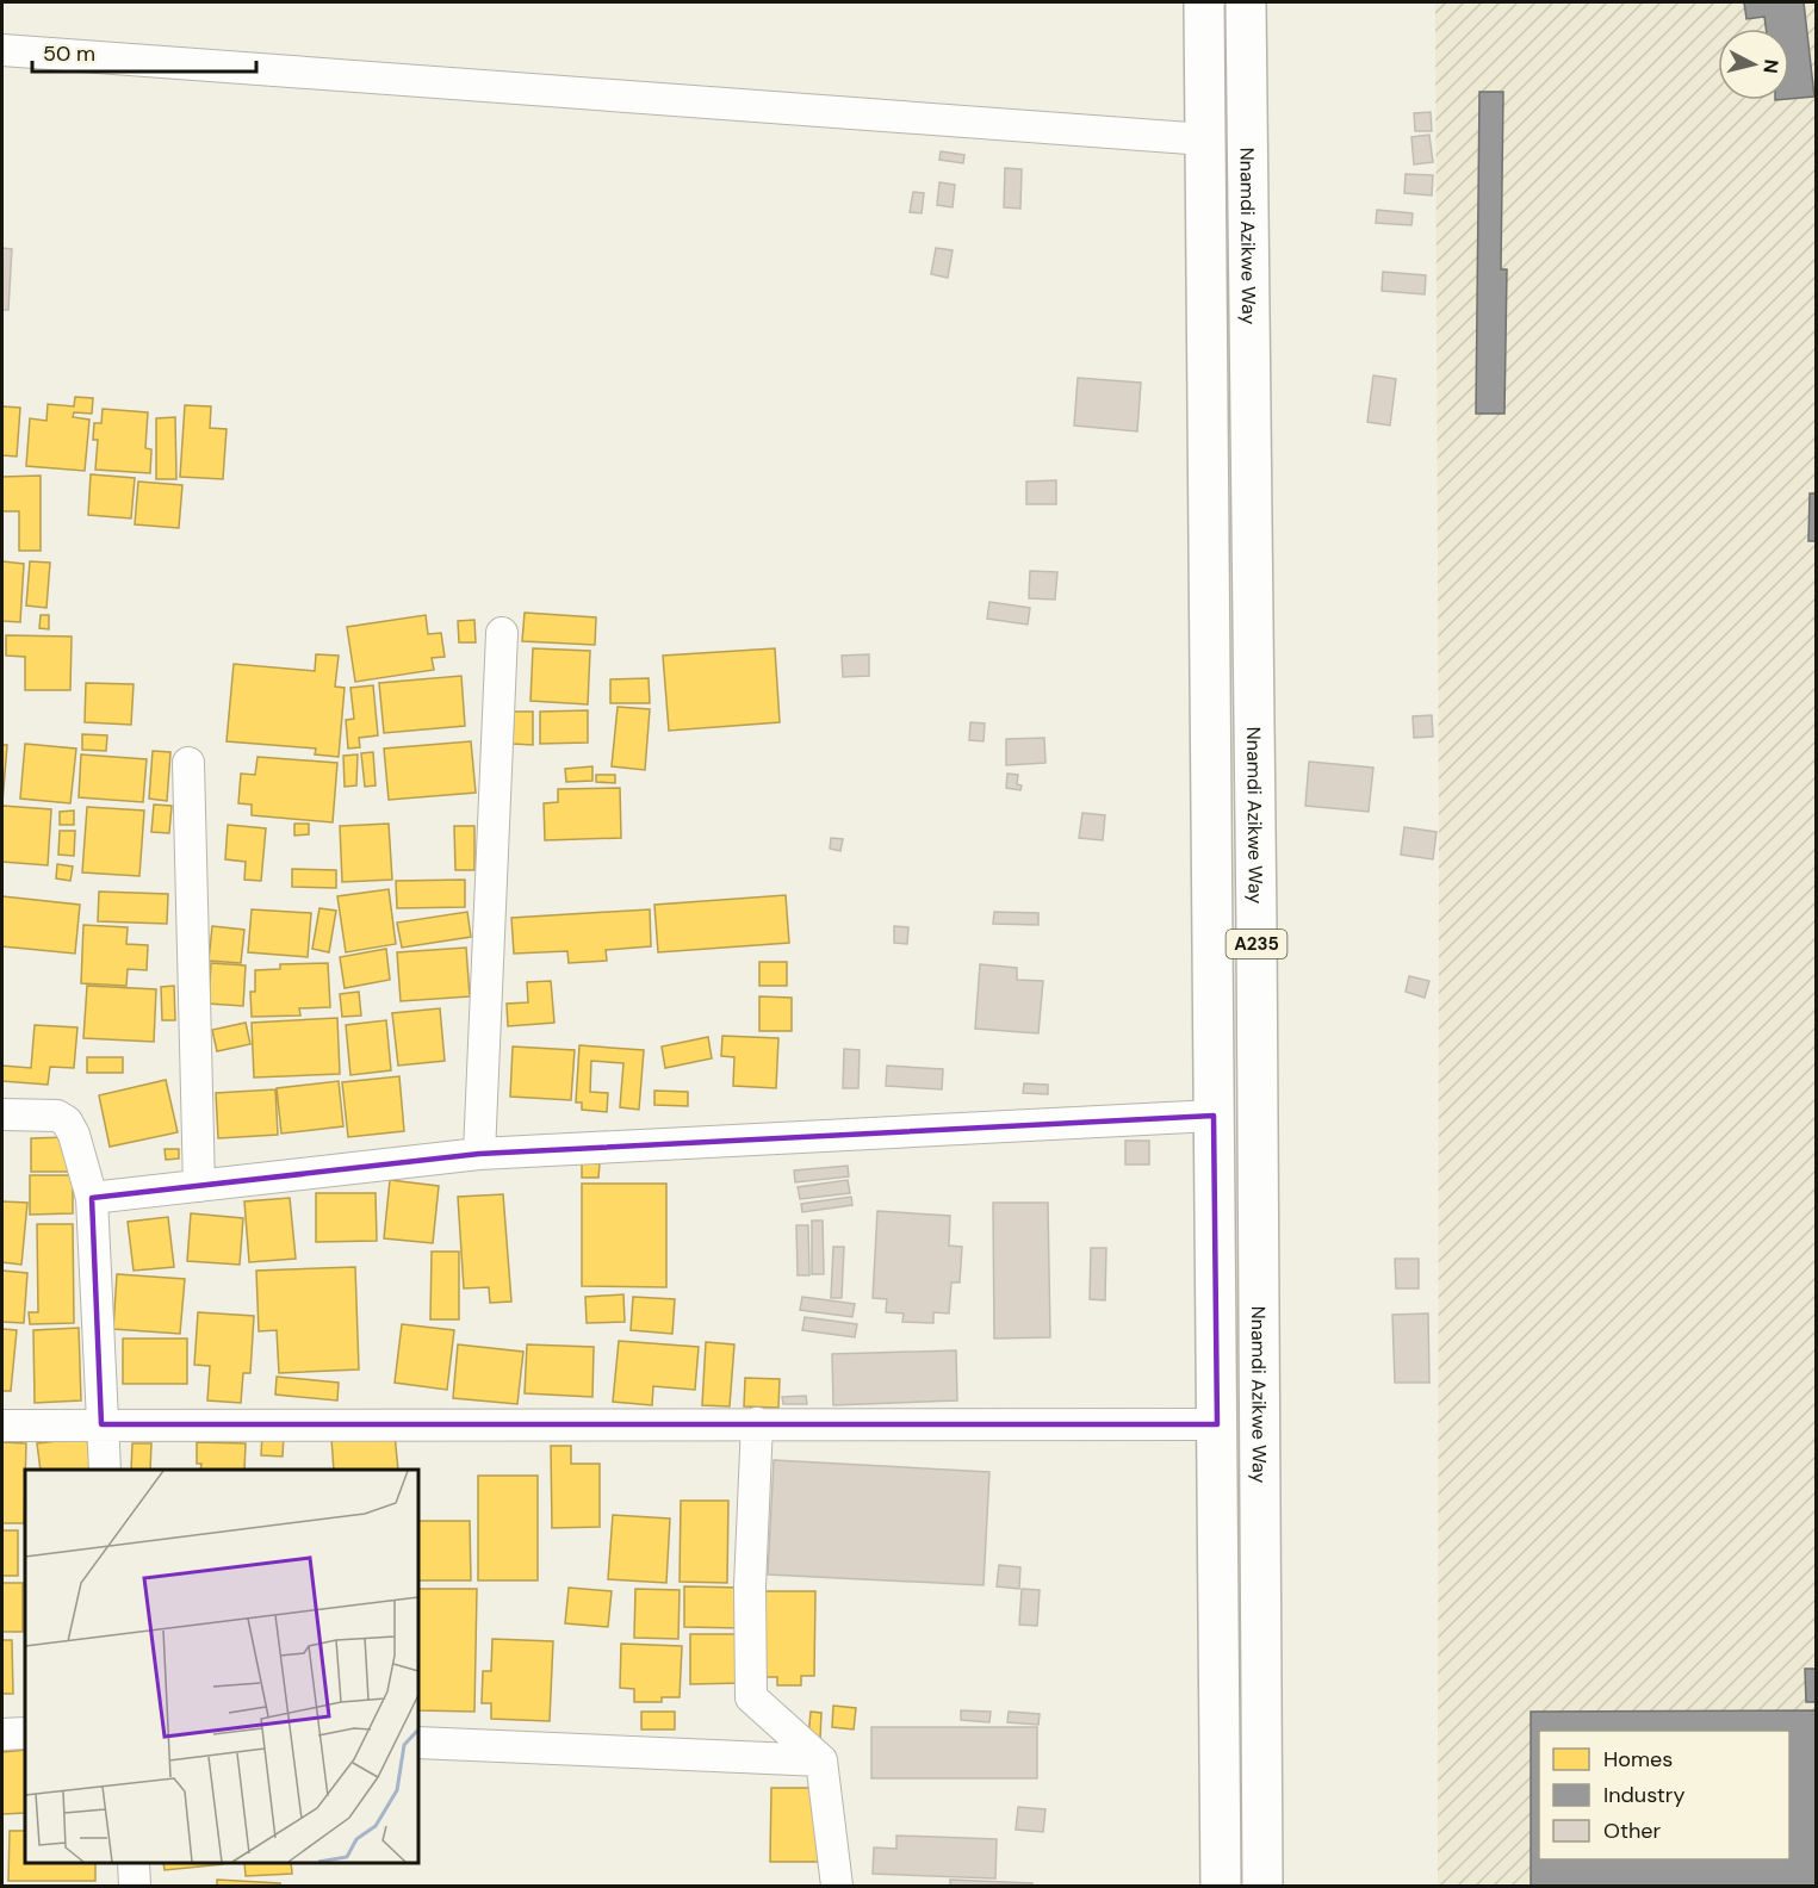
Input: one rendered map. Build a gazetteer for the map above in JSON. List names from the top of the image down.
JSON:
{
  "streets": {
    "highway": ["Nnamdi Azikwe Way", "A235"]
  },
  "legend": ["Homes", "Industry", "Other"],
  "scale_bar": "50 m",
  "north": "right"
}
